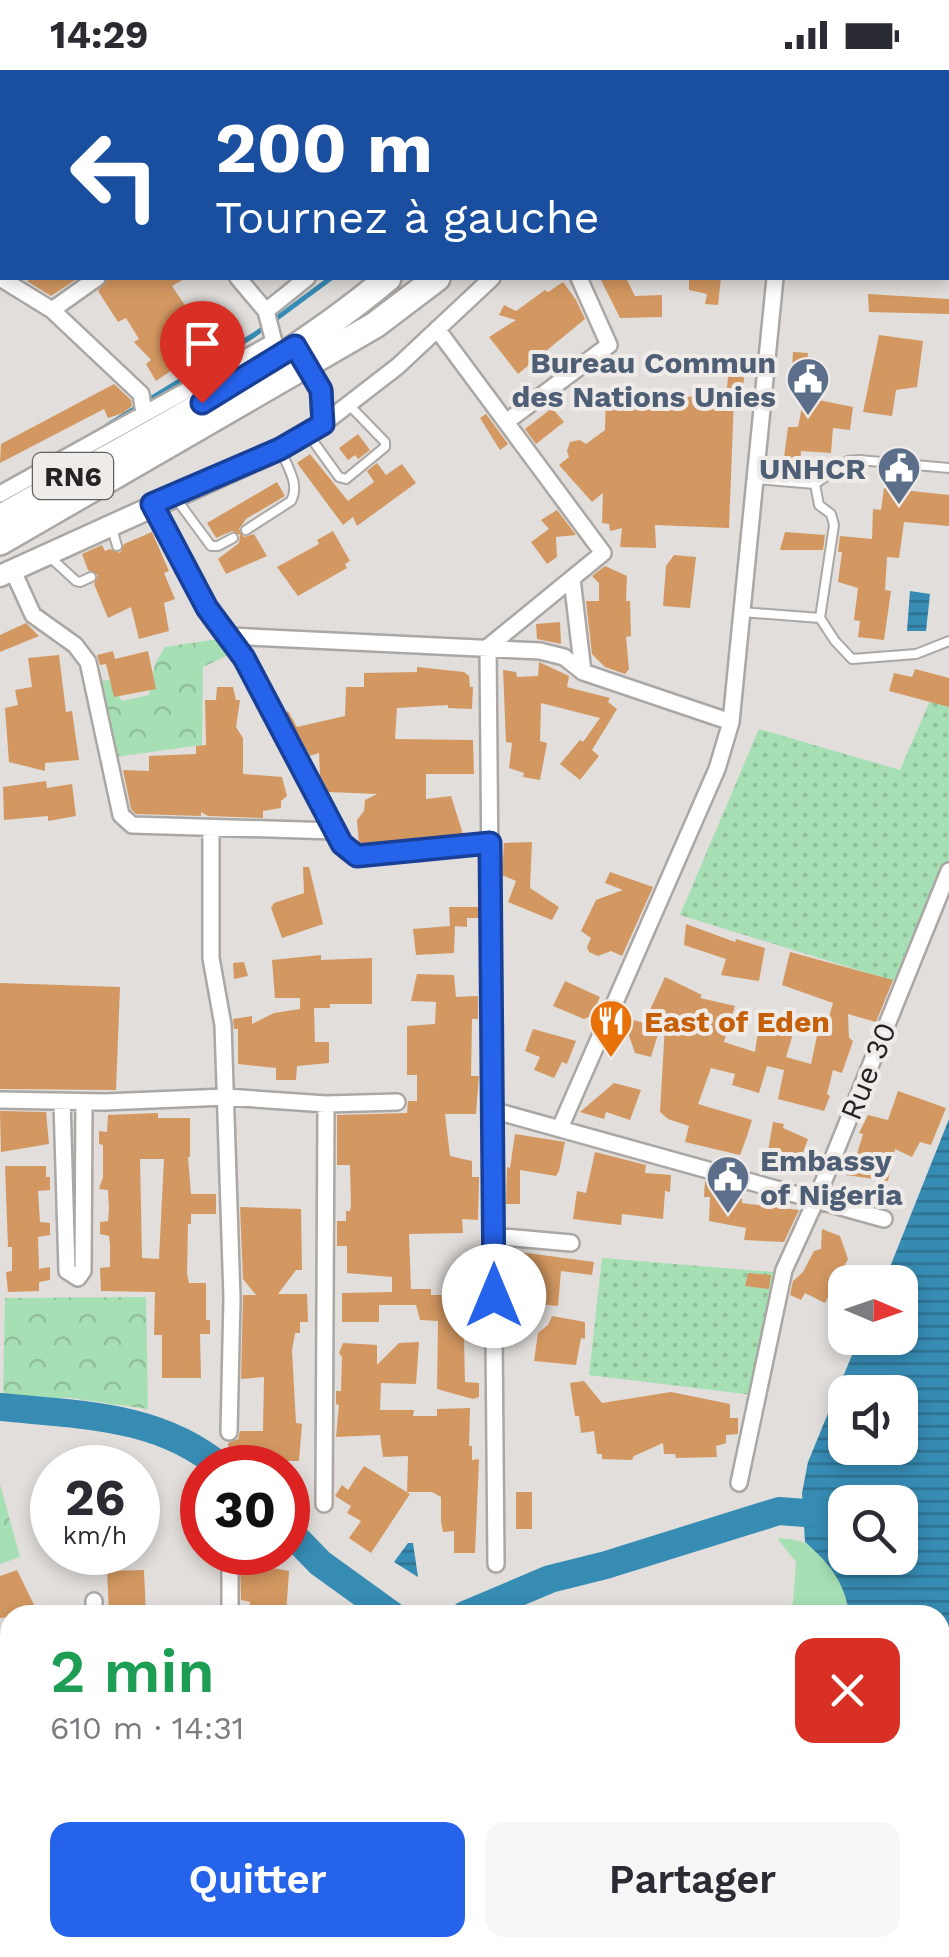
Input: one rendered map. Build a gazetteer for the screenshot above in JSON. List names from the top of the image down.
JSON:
{
  "streets": {
    "highway": ["RN6"],
    "street": ["Rue 30"]
  },
  "places": {
    "public building": ["Bureau Commun des Nations Unies", "UNHCR", "Embassy of Nigeria"],
    "restaurant": ["East of Eden"]
  },
  "north": "right",
  "page": {
    "status": "14:29",
    "turn": ["200 m", "Tournez à gauche"],
    "speed": "26 km/h",
    "limit": "30",
    "heading": ["2 min", "610 m · 14:31"],
    "buttons": ["Quitter", "Partager"]
  }
}
